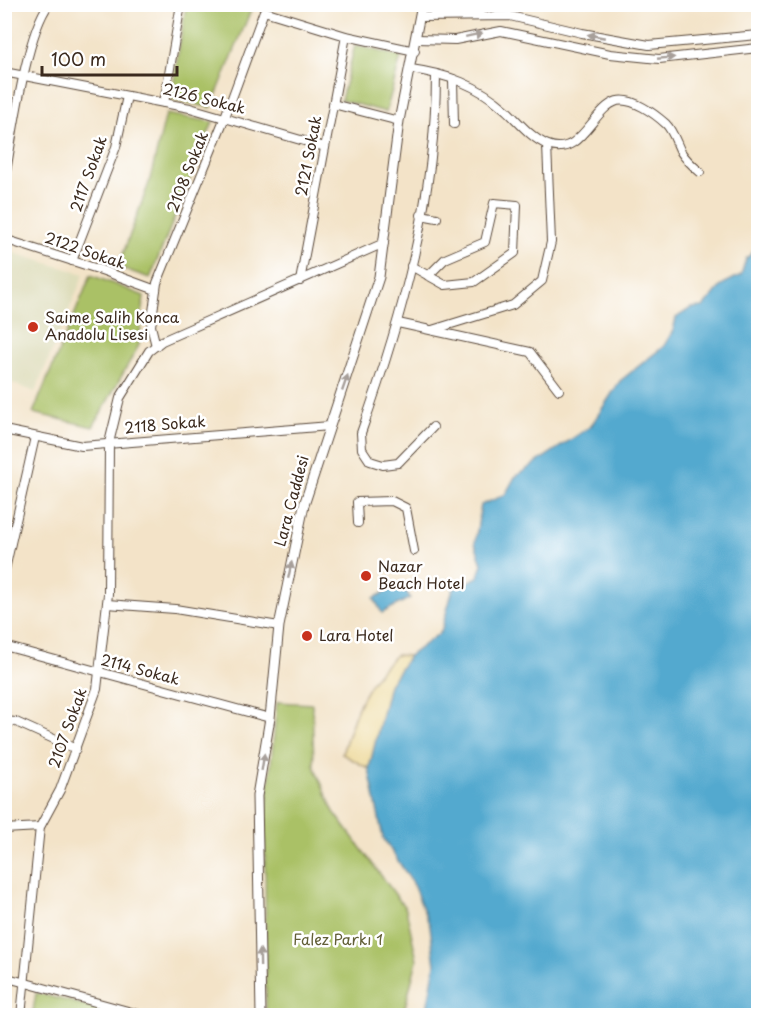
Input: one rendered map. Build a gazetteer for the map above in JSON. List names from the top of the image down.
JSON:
{
  "streets": {
    "street": [
      "2126 Sokak",
      "2121 Sokak",
      "2108 Sokak",
      "2117 Sokak",
      "2122 Sokak",
      "2118 Sokak",
      "Lara Caddesi",
      "2114 Sokak",
      "2107 Sokak"
    ]
  },
  "crossings": [
    ["2126 Sokak", "2121 Sokak"],
    ["2126 Sokak", "2108 Sokak"],
    ["2126 Sokak", "2117 Sokak"],
    ["2121 Sokak", "2108 Sokak"],
    ["2108 Sokak", "2122 Sokak"],
    ["2117 Sokak", "2122 Sokak"],
    ["2118 Sokak", "Lara Caddesi"],
    ["2118 Sokak", "2107 Sokak"],
    ["Lara Caddesi", "2114 Sokak"],
    ["2114 Sokak", "2107 Sokak"]
  ],
  "one_way": ["Lara Caddesi"],
  "parks": ["Falez Parkı 1"],
  "places": ["Saime Salih Konca Anadolu Lisesi", "Nazar Beach Hotel", "Lara Hotel"],
  "scale_bar": "100 m"
}
